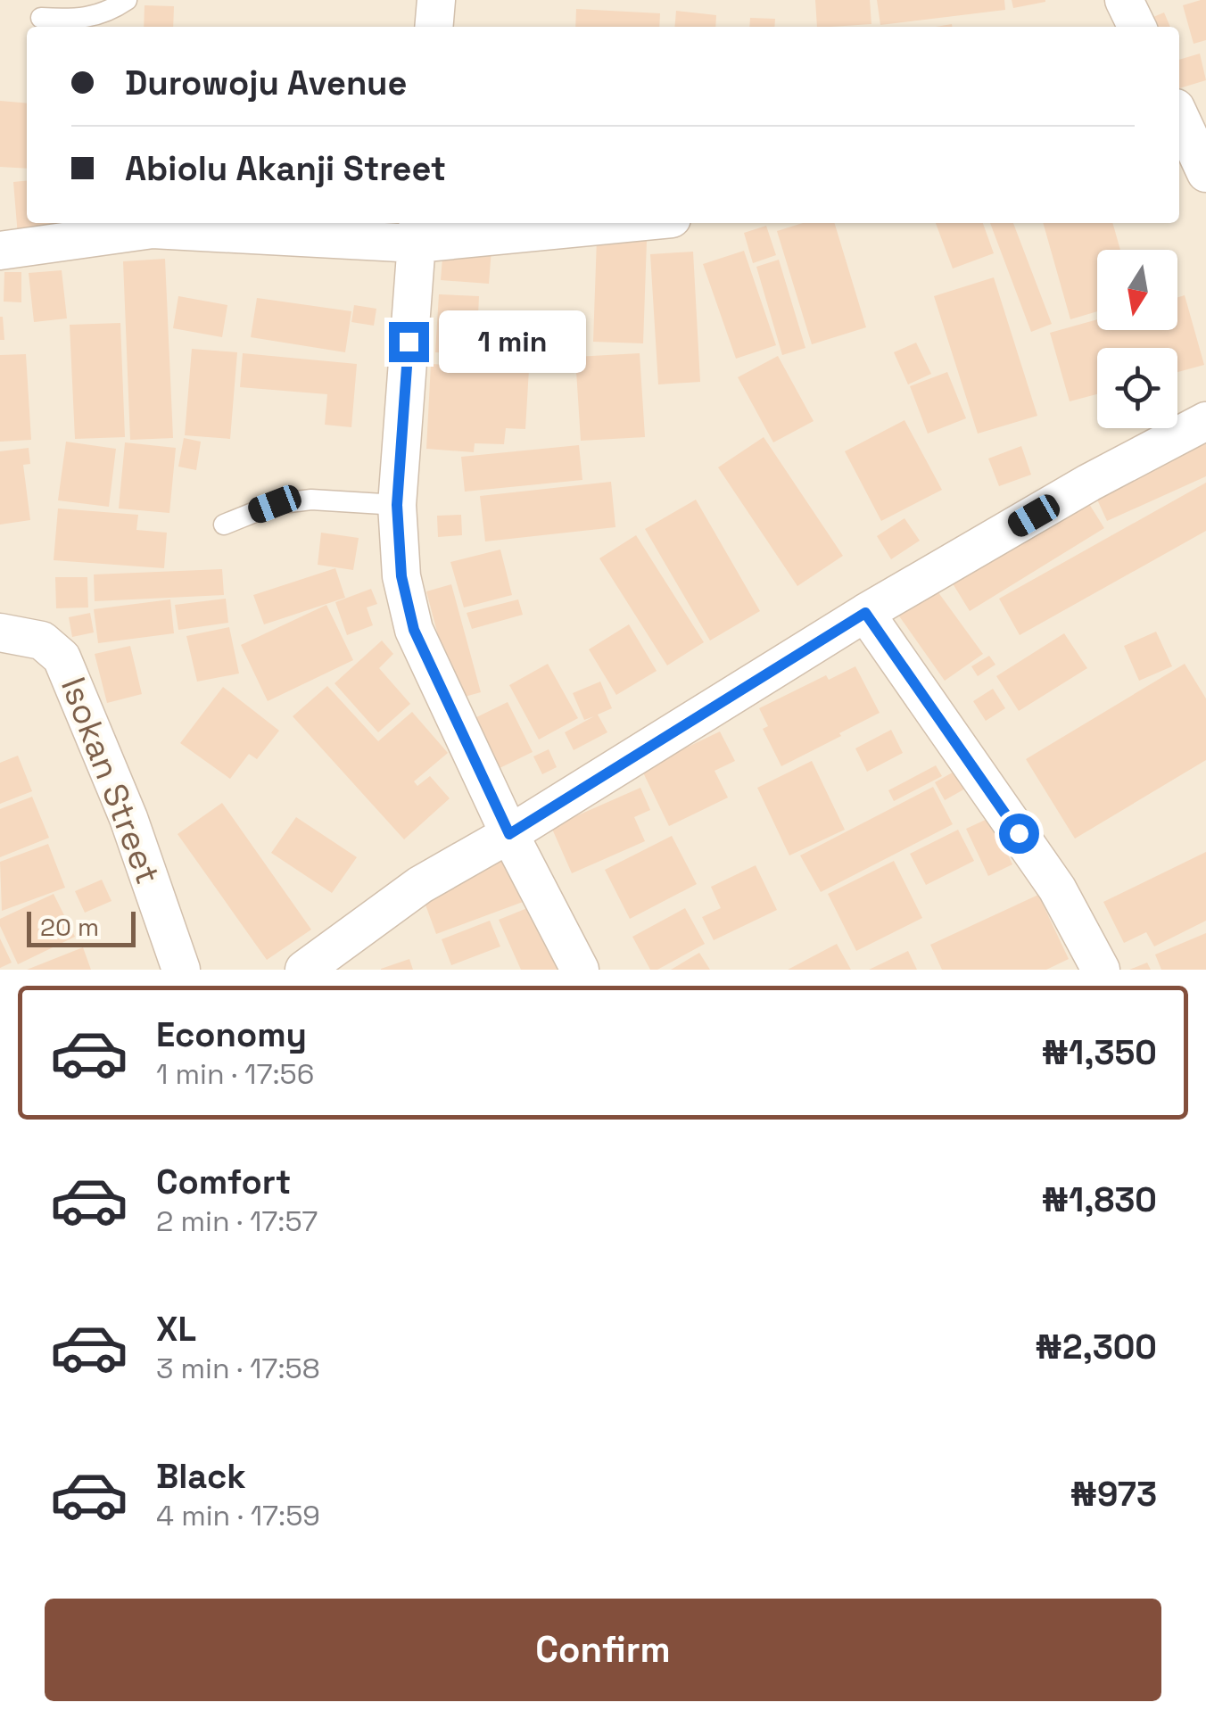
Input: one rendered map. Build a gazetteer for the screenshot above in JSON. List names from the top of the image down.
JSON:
{
  "streets": {
    "street": ["Isokan Street"]
  },
  "scale_bar": "20 m",
  "north": "bottom",
  "page": {
    "banner": ["Durowoju Avenue", "Abiolu Akanji Street"],
    "bubble": "1 min",
    "scale": "20 m",
    "list": [
      {
        "name": "Economy",
        "note": "1 min · 17:56",
        "value": "₦1,350"
      },
      {
        "name": "Comfort",
        "note": "2 min · 17:57",
        "value": "₦1,830"
      },
      {
        "name": "XL",
        "note": "3 min · 17:58",
        "value": "₦2,300"
      },
      {
        "name": "Black",
        "note": "4 min · 17:59",
        "value": "₦973"
      }
    ],
    "buttons": "Confirm"
  }
}
